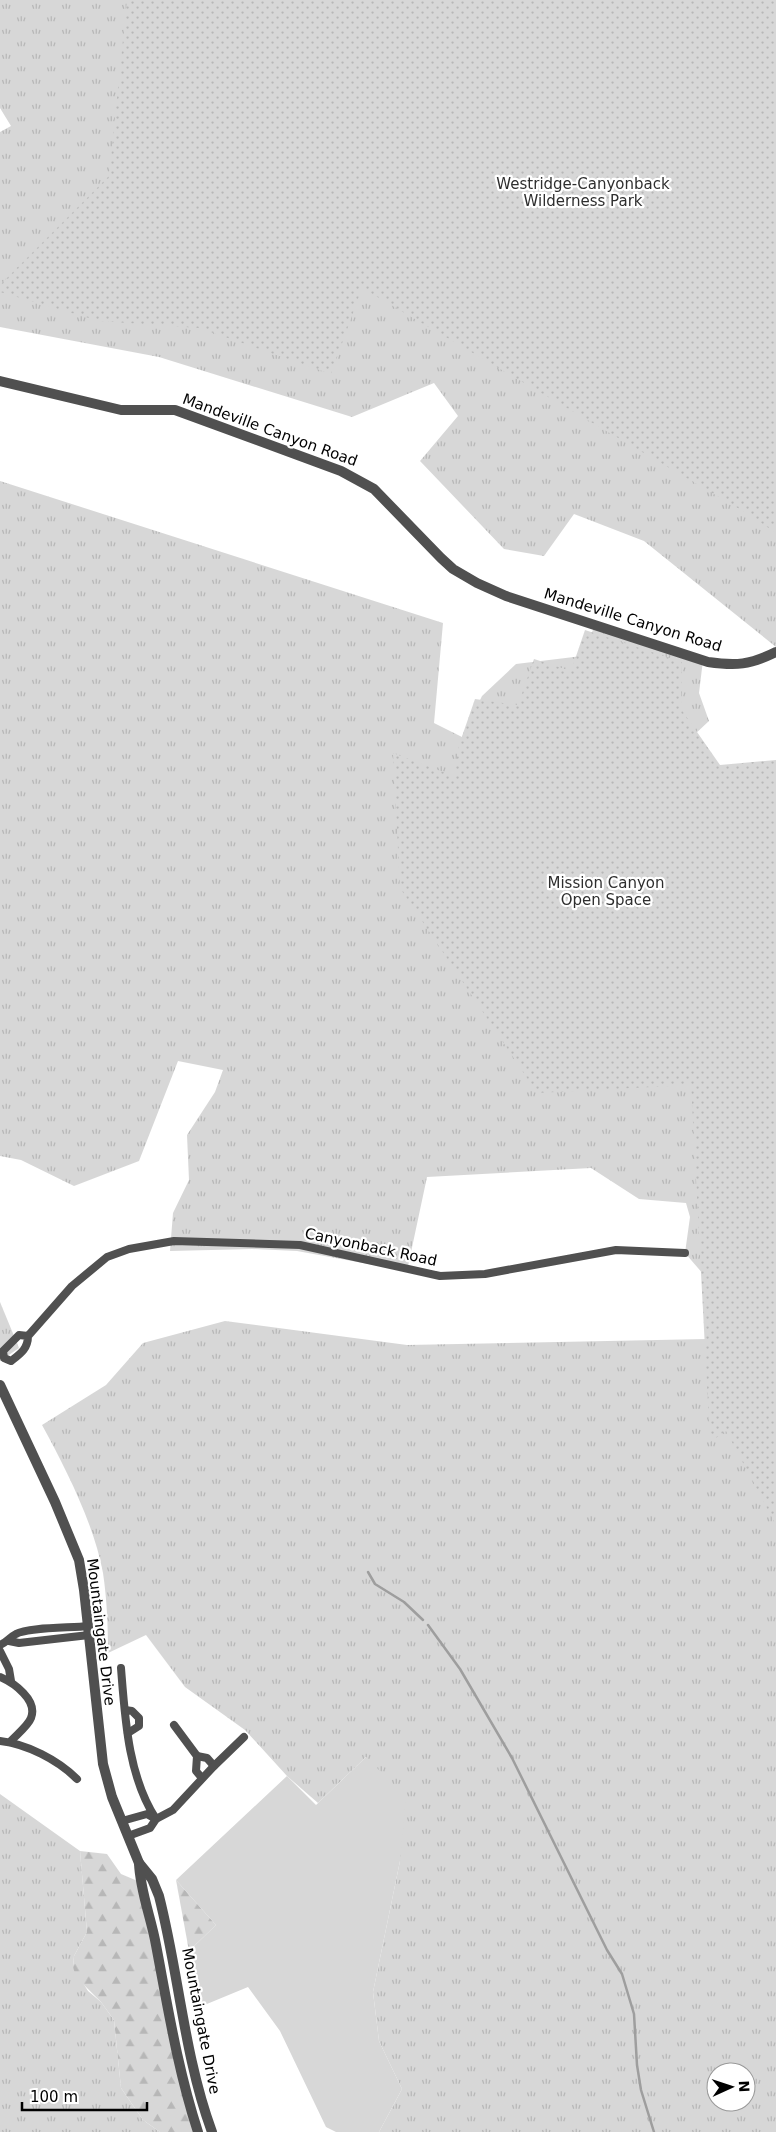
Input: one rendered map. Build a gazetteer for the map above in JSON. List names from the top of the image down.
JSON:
{
  "streets": {
    "street": ["Mandeville Canyon Road", "Canyonback Road", "Mountaingate Drive"]
  },
  "parks": ["Westridge-Canyonback Wilderness Park", "Mission Canyon Open Space"],
  "scale_bar": "100 m",
  "north": "right"
}
